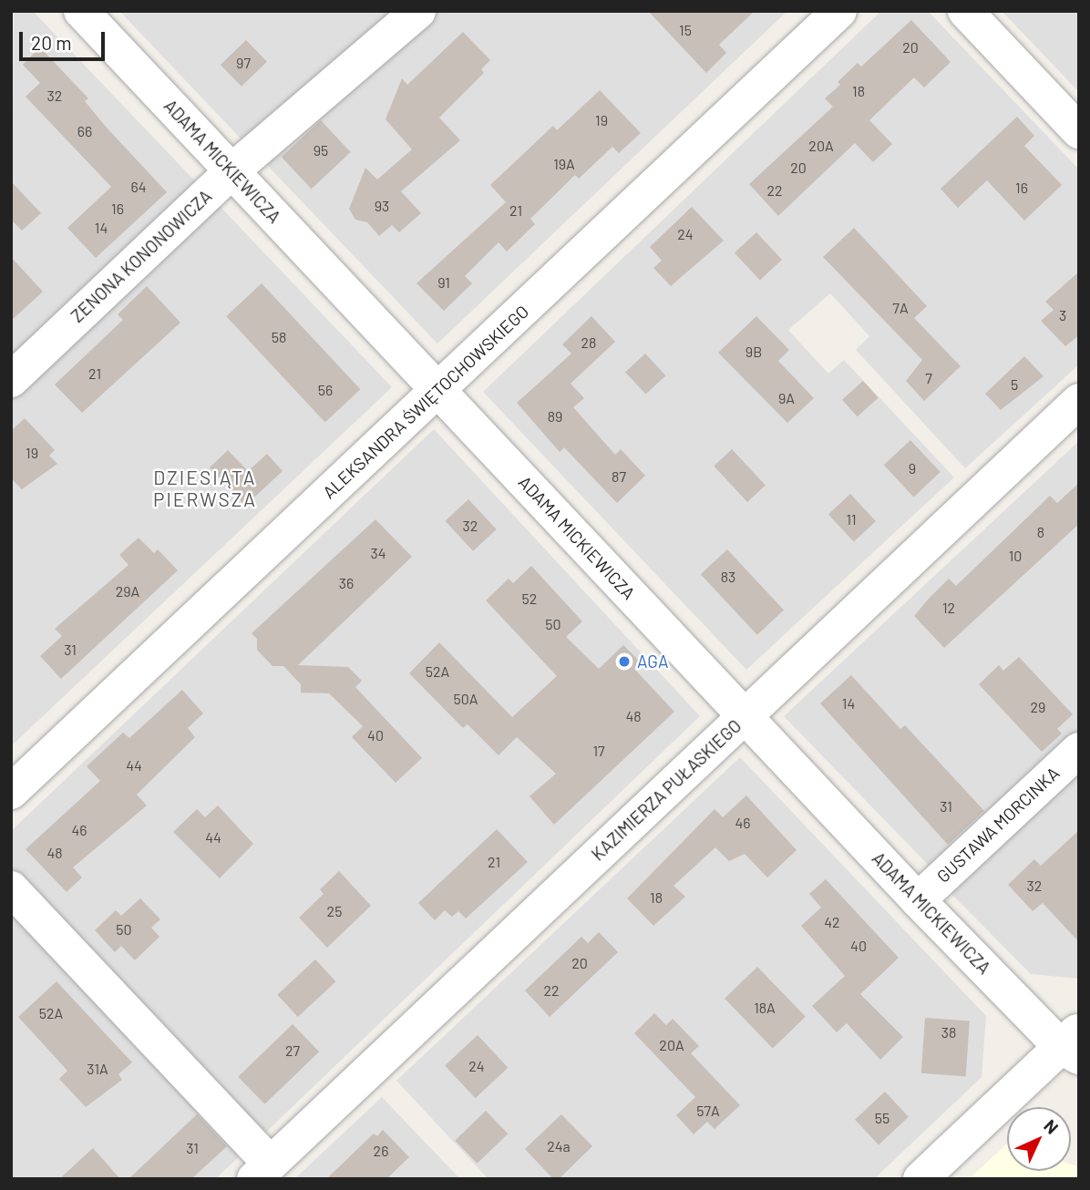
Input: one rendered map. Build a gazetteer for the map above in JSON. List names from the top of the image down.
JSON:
{
  "streets": {
    "street": [
      "ADAMA MICKIEWICZA",
      "ZENONA KONONOWICZA",
      "ALEKSANDRA ŚWIĘTOCHOWSKIEGO",
      "KAZIMIERZA PUŁASKIEGO",
      "GUSTAWA MORCINKA"
    ]
  },
  "crossings": [
    ["ADAMA MICKIEWICZA", "ZENONA KONONOWICZA"],
    ["ADAMA MICKIEWICZA", "ALEKSANDRA ŚWIĘTOCHOWSKIEGO"],
    ["ADAMA MICKIEWICZA", "KAZIMIERZA PUŁASKIEGO"],
    ["ADAMA MICKIEWICZA", "GUSTAWA MORCINKA"]
  ],
  "districts": ["DZIESIĄTA PIERWSZA"],
  "places": ["AGA"],
  "house_numbers": [
    "15",
    "20",
    "97",
    "18",
    "32",
    "19",
    "66",
    "20A",
    "95",
    "19A",
    "20",
    "64",
    "16",
    "22",
    "93",
    "16",
    "21",
    "14",
    "24",
    "91",
    "7A",
    "3",
    "58",
    "28",
    "9B",
    "21",
    "7",
    "5",
    "56",
    "9A",
    "89",
    "19",
    "9",
    "87",
    "11",
    "32",
    "8",
    "34",
    "10",
    "83",
    "36",
    "29A",
    "52",
    "12",
    "50",
    "31",
    "52A",
    "50A",
    "14",
    "29",
    "48",
    "40",
    "17",
    "44",
    "31",
    "46",
    "46",
    "44",
    "48",
    "21",
    "32",
    "18",
    "25",
    "42",
    "50",
    "40",
    "20",
    "22",
    "18A",
    "52A",
    "38",
    "20A",
    "27",
    "24",
    "31A",
    "57A",
    "55",
    "24a",
    "31",
    "26"
  ],
  "scale_bar": "20 m",
  "north": "top right"
}
